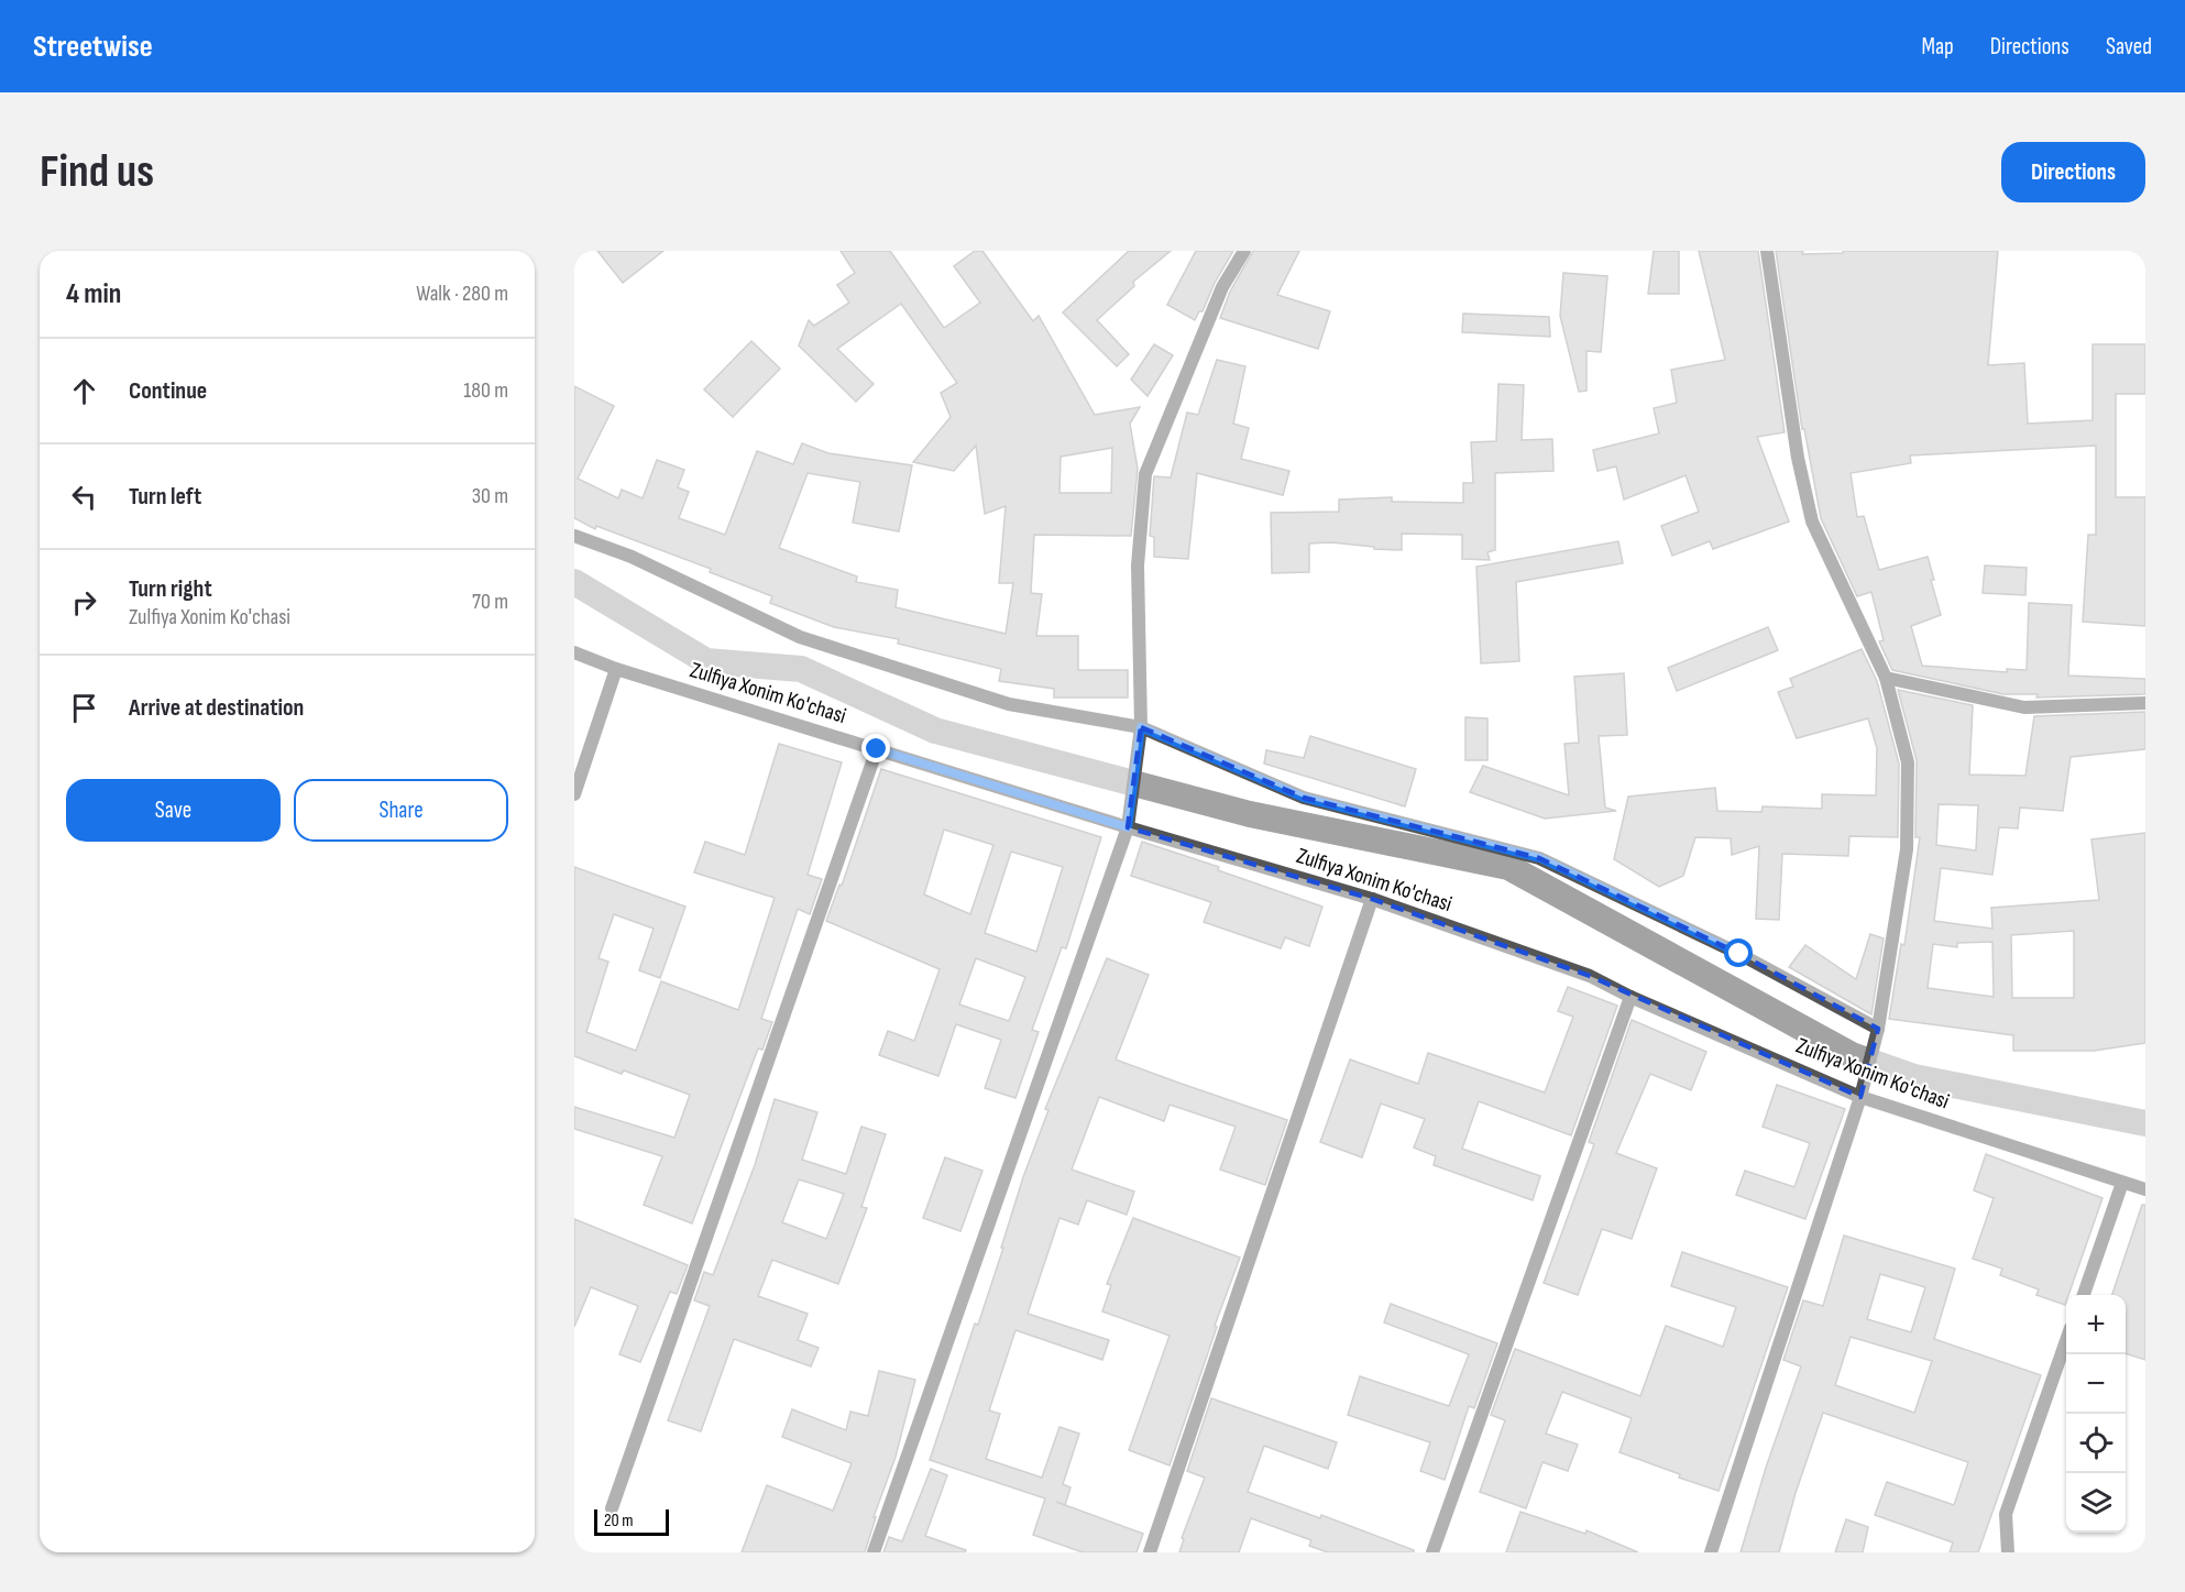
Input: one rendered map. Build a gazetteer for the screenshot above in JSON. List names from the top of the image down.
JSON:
{
  "streets": {
    "street": ["Zulfiya Xonim Ko'chasi"]
  },
  "scale_bar": "20 m",
  "page": {
    "header": "Streetwise",
    "nav": ["Map", "Directions", "Saved"],
    "buttons": [
      "Directions",
      ["Save", "Share"]
    ],
    "title": "Find us",
    "heading": ["4 min", "Walk · 280 m"],
    "list": [
      ["Continue", "180 m"],
      ["Turn left", "30 m"],
      ["Turn right", "Zulfiya Xonim Ko'chasi", "70 m"],
      "Arrive at destination"
    ],
    "map_buttons": ["+", "−"],
    "scale": "20 m"
  }
}
